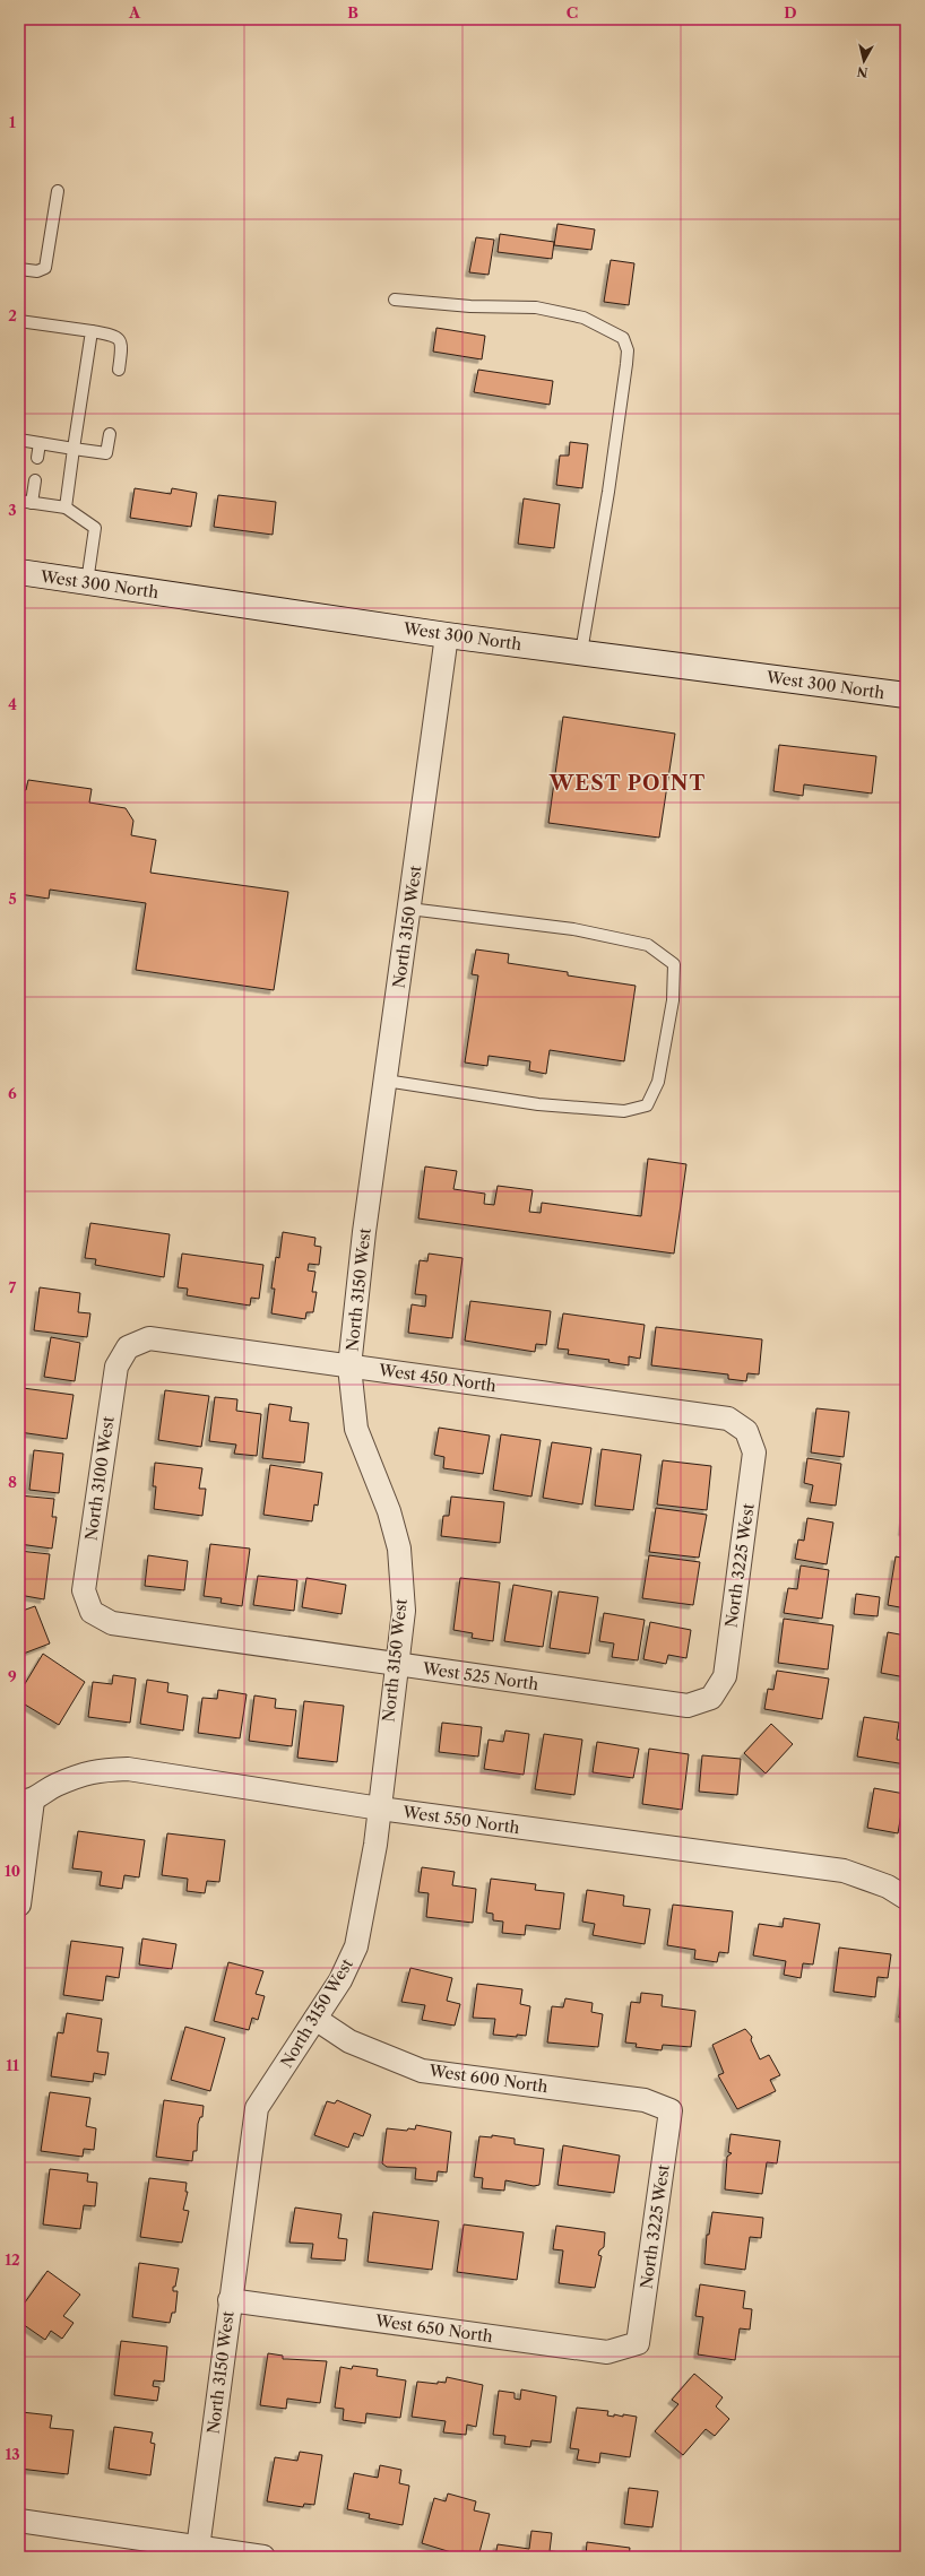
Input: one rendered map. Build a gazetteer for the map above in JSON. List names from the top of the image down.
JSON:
{
  "streets": {
    "main road": ["West 300 North"],
    "street": [
      "North 3150 West",
      "West 450 North",
      "North 3100 West",
      "North 3225 West",
      "West 525 North",
      "West 550 North",
      "West 600 North",
      "West 650 North"
    ]
  },
  "crossings": [
    ["West 300 North", "North 3150 West"],
    ["North 3150 West", "West 450 North"],
    ["North 3150 West", "West 525 North"],
    ["North 3150 West", "West 550 North"],
    ["North 3150 West", "West 600 North"],
    ["North 3150 West", "West 650 North"],
    ["West 450 North", "North 3100 West"],
    ["West 450 North", "North 3225 West"],
    ["North 3100 West", "West 525 North"],
    ["North 3225 West", "West 525 North"],
    ["North 3225 West", "West 600 North"],
    ["North 3225 West", "West 650 North"]
  ],
  "districts": ["WEST POINT"],
  "north": "bottom",
  "grid": {
    "columns": [
      "A",
      "B",
      "C",
      "D"
    ],
    "rows": [
      "1",
      "2",
      "3",
      "4",
      "5",
      "6",
      "7",
      "8",
      "9",
      "10",
      "11",
      "12",
      "13"
    ]
  }
}
